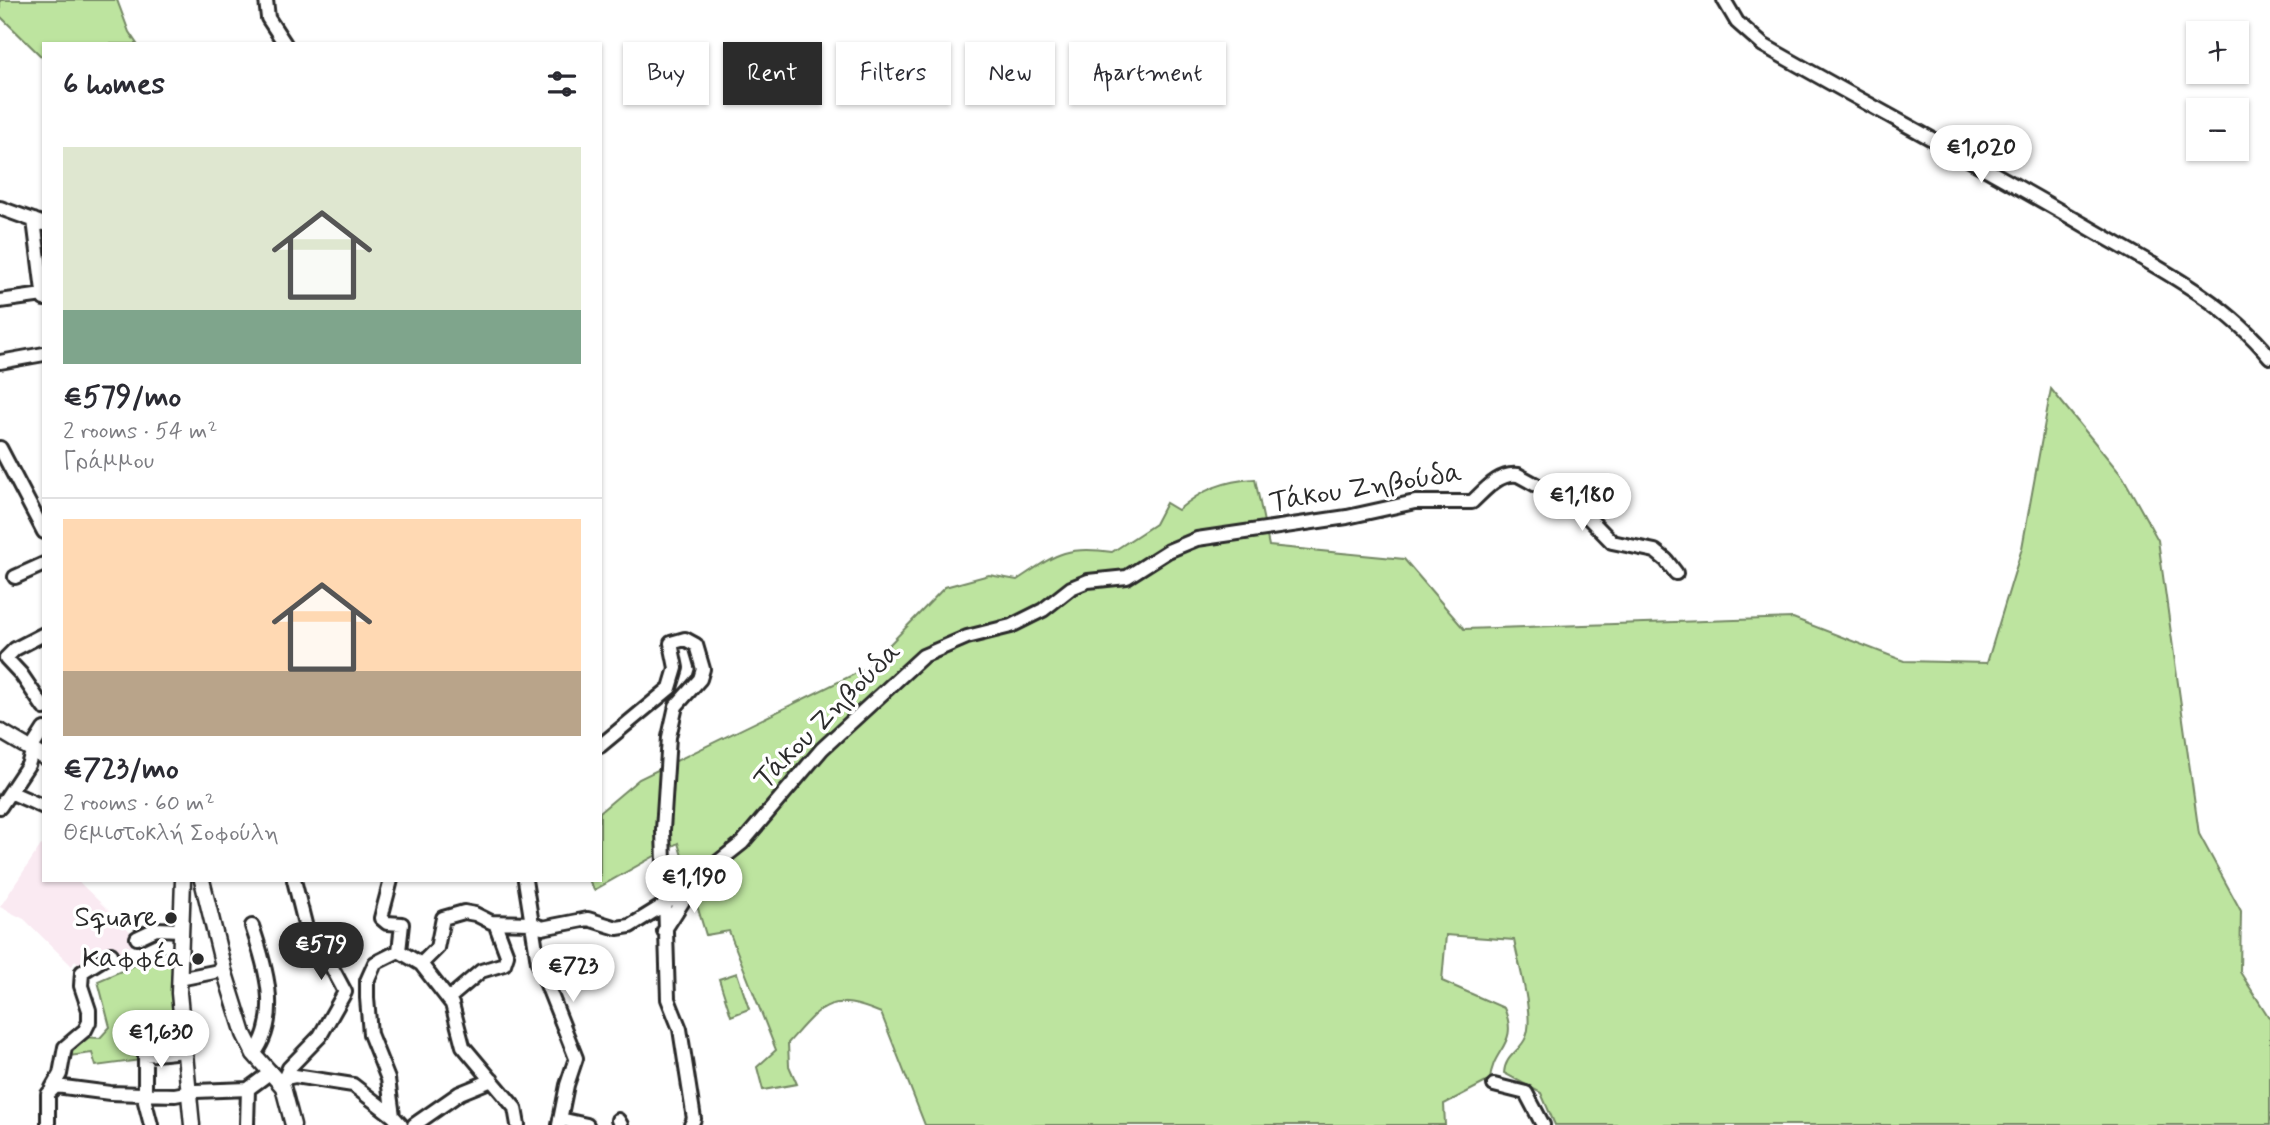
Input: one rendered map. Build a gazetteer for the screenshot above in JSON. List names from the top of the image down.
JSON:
{
  "streets": {
    "street": ["Τάκου Ζηβούδα"]
  },
  "places": ["Square", "Καφφέα"],
  "page": {
    "map_buttons": ["+", "−"],
    "chip": [
      "Buy",
      "Rent",
      "Filters",
      "New",
      "Apartment"
    ],
    "heading": "6 homes",
    "price": [
      "€1,020",
      "€1,180",
      "€1,190",
      "€579",
      "€723",
      "€1,630"
    ],
    "list": [
      {
        "name": "€579/mo",
        "note": "2 rooms · 54 m² · Γράμμου"
      },
      {
        "name": "€723/mo",
        "note": "2 rooms · 60 m² · Θεμιστοκλή Σοφούλη"
      }
    ]
  }
}
